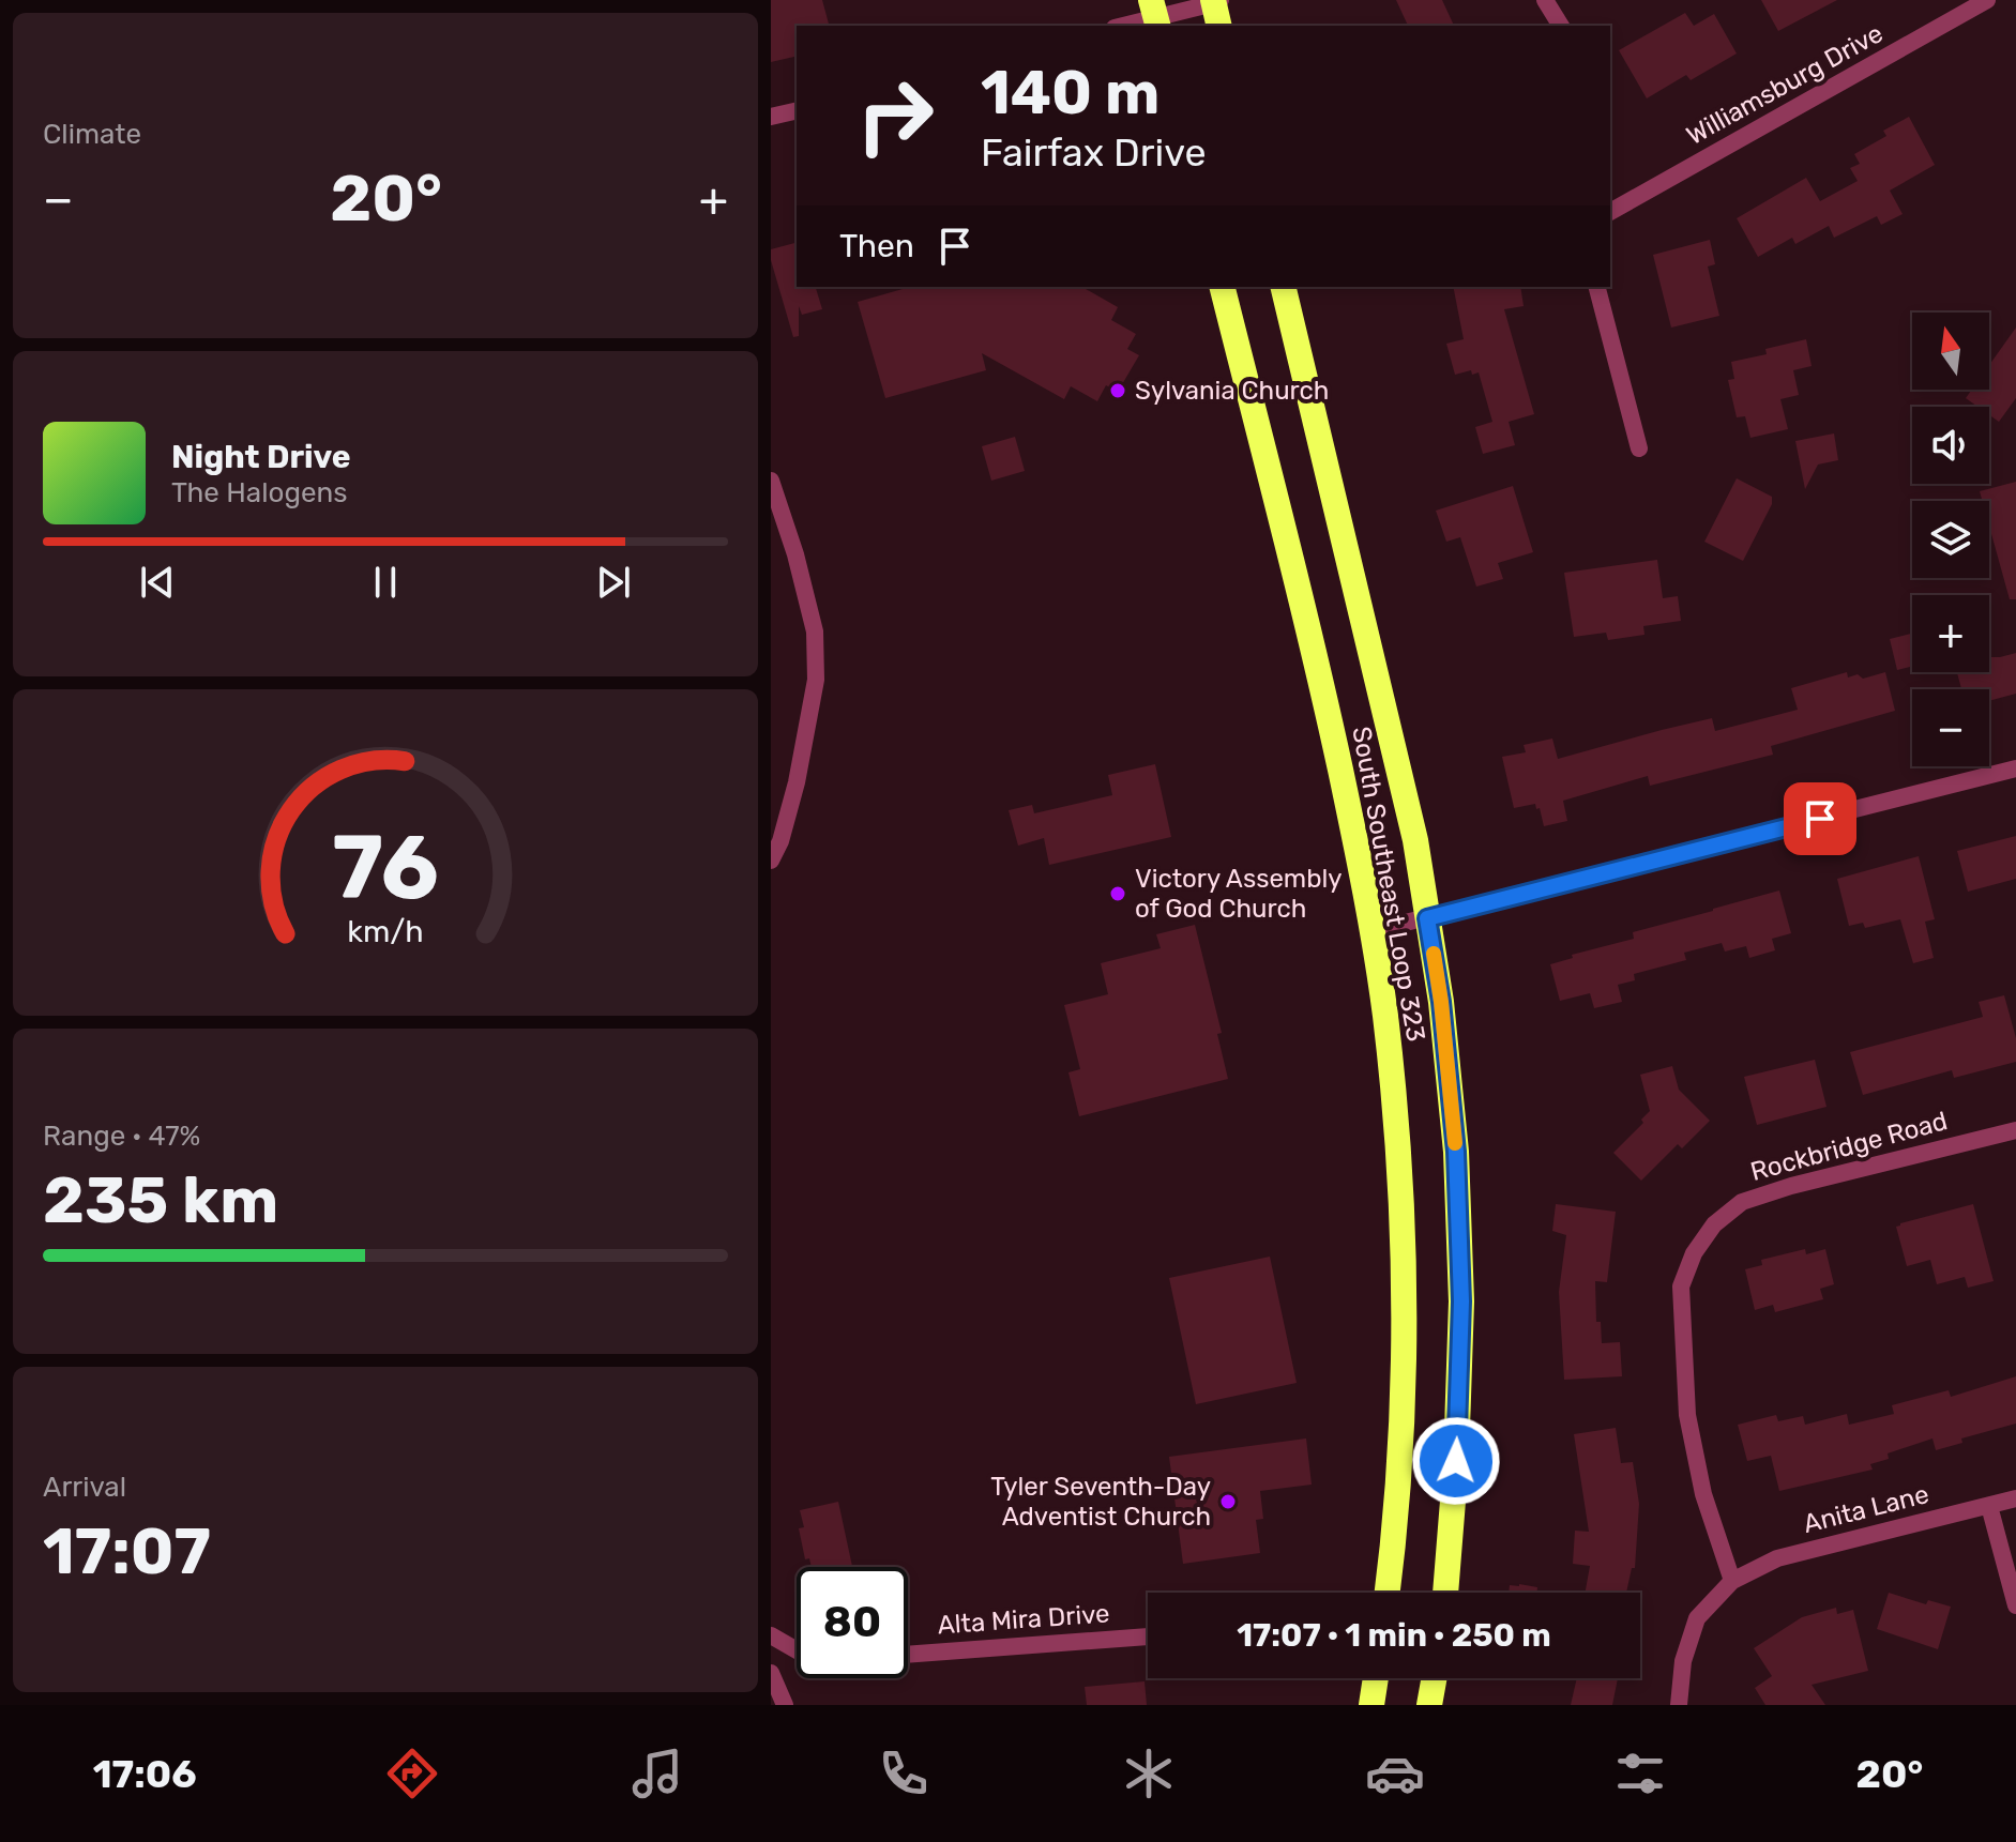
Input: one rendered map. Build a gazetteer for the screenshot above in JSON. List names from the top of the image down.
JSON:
{
  "streets": {
    "highway": ["South Southeast Loop 323"],
    "street": [
      "Williamsburg Drive",
      "Rockbridge Road",
      "Anita Lane",
      "Alta Mira Drive"
    ]
  },
  "crossings": [
    ["Rockbridge Road", "Anita Lane"]
  ],
  "places": ["Sylvania Church", "Victory Assembly of God Church", "Tyler Seventh-Day Adventist Church"],
  "north": "top",
  "page": {
    "tile": [
      "Climate",
      ["Range · 47%", "235 km"],
      ["Arrival", "17:07"]
    ],
    "turn": ["140 m", "Fairfax Drive"],
    "heat": ["−", "20°", "+"],
    "then": "Then",
    "map_buttons": ["+", "−"],
    "song": ["Night Drive", "The Halogens"],
    "limit": "80",
    "trip": "17:07 · 1 min · 250 m",
    "tabs": ["17:06", "20°"],
    "gauge": ["76", "km/h"]
  }
}
